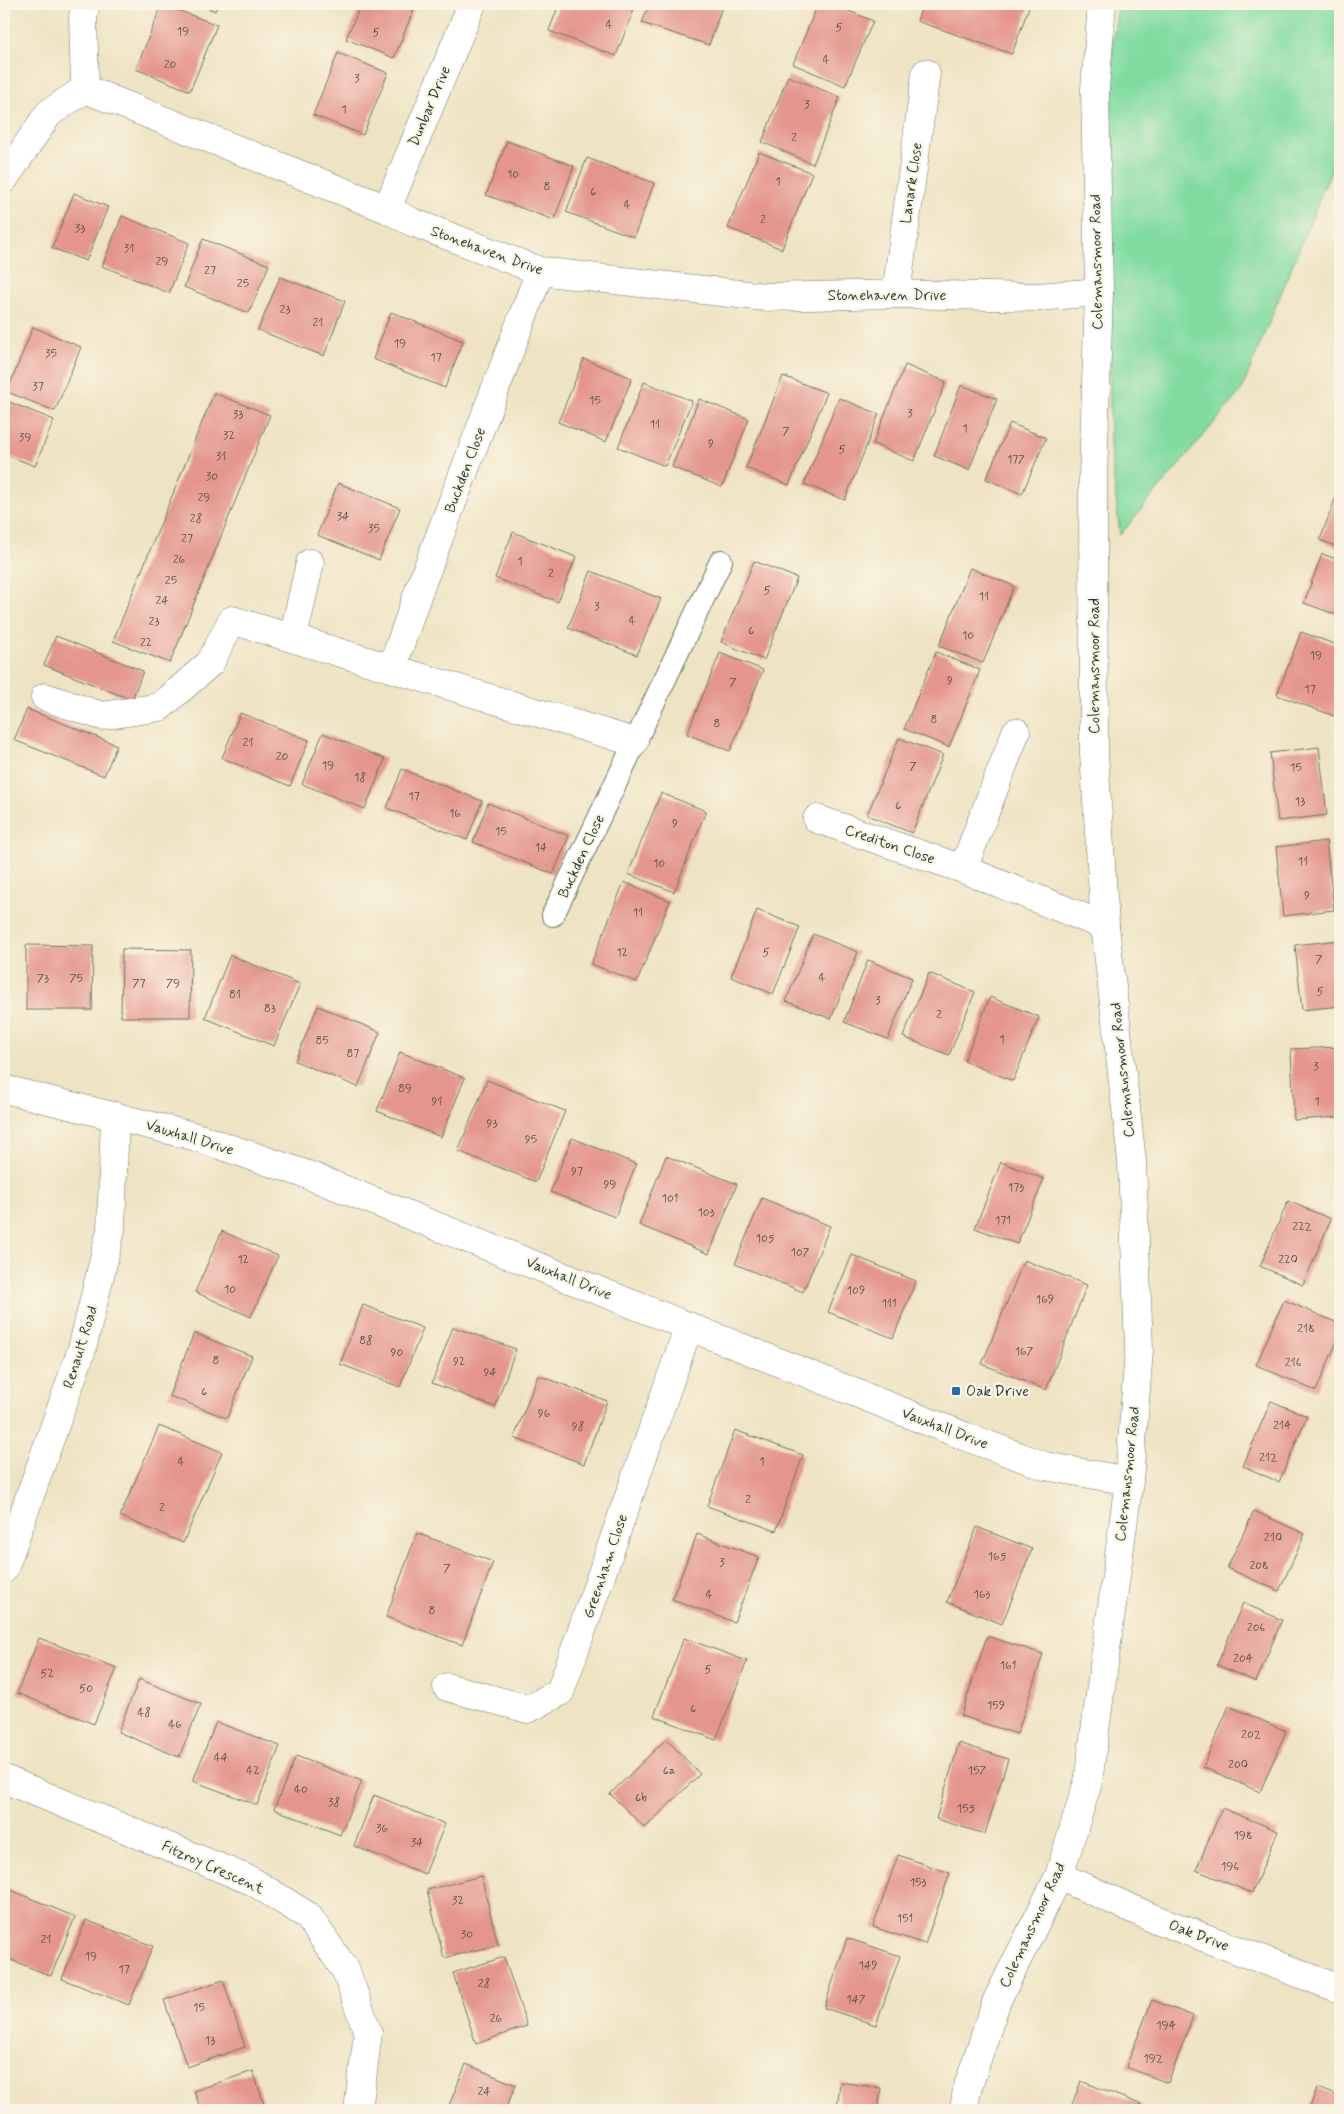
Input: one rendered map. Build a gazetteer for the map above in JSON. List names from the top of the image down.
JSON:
{
  "streets": {
    "street": [
      "Dunbar Drive",
      "Lanark Close",
      "Stonehaven Drive",
      "Colemansmoor Road",
      "Buckden Close",
      "Crediton Close",
      "Vauxhall Drive",
      "Renault Road",
      "Greenham Close",
      "Fitzroy Crescent",
      "Oak Drive"
    ]
  },
  "crossings": [
    ["Dunbar Drive", "Stonehaven Drive"],
    ["Lanark Close", "Stonehaven Drive"],
    ["Stonehaven Drive", "Colemansmoor Road"],
    ["Stonehaven Drive", "Buckden Close"],
    ["Colemansmoor Road", "Crediton Close"],
    ["Colemansmoor Road", "Vauxhall Drive"],
    ["Colemansmoor Road", "Oak Drive"],
    ["Vauxhall Drive", "Renault Road"],
    ["Vauxhall Drive", "Greenham Close"]
  ],
  "places": {
    "transit": ["Oak Drive"]
  },
  "house_numbers": [
    "4",
    "5",
    "19",
    "5",
    "4",
    "20",
    "3",
    "3",
    "1",
    "2",
    "10",
    "1",
    "8",
    "6",
    "4",
    "2",
    "33",
    "31",
    "29",
    "27",
    "25",
    "23",
    "21",
    "19",
    "35",
    "17",
    "37",
    "15",
    "3",
    "33",
    "11",
    "1",
    "7",
    "32",
    "39",
    "9",
    "5",
    "31",
    "177",
    "30",
    "29",
    "34",
    "28",
    "35",
    "27",
    "26",
    "1",
    "2",
    "25",
    "5",
    "11",
    "24",
    "3",
    "4",
    "23",
    "6",
    "10",
    "22",
    "19",
    "9",
    "7",
    "17",
    "8",
    "8",
    "21",
    "20",
    "19",
    "7",
    "15",
    "18",
    "17",
    "13",
    "6",
    "16",
    "9",
    "15",
    "14",
    "11",
    "10",
    "9",
    "11",
    "12",
    "5",
    "7",
    "4",
    "73",
    "75",
    "77",
    "79",
    "5",
    "81",
    "3",
    "83",
    "2",
    "1",
    "85",
    "87",
    "3",
    "89",
    "91",
    "1",
    "93",
    "95",
    "97",
    "99",
    "173",
    "101",
    "103",
    "171",
    "222",
    "105",
    "107",
    "12",
    "220",
    "10",
    "109",
    "169",
    "111",
    "218",
    "88",
    "167",
    "90",
    "8",
    "92",
    "216",
    "94",
    "6",
    "96",
    "214",
    "98",
    "212",
    "4",
    "1",
    "2",
    "2",
    "210",
    "165",
    "3",
    "208",
    "7",
    "4",
    "163",
    "8",
    "206",
    "204",
    "161",
    "5",
    "52",
    "50",
    "159",
    "6",
    "48",
    "46",
    "202",
    "44",
    "200",
    "42",
    "6a",
    "157",
    "40",
    "6b",
    "38",
    "155",
    "36",
    "198",
    "34",
    "196",
    "153",
    "32",
    "151",
    "30",
    "21",
    "19",
    "149",
    "17",
    "28",
    "147",
    "15",
    "26",
    "194",
    "13",
    "192",
    "24"
  ]
}
